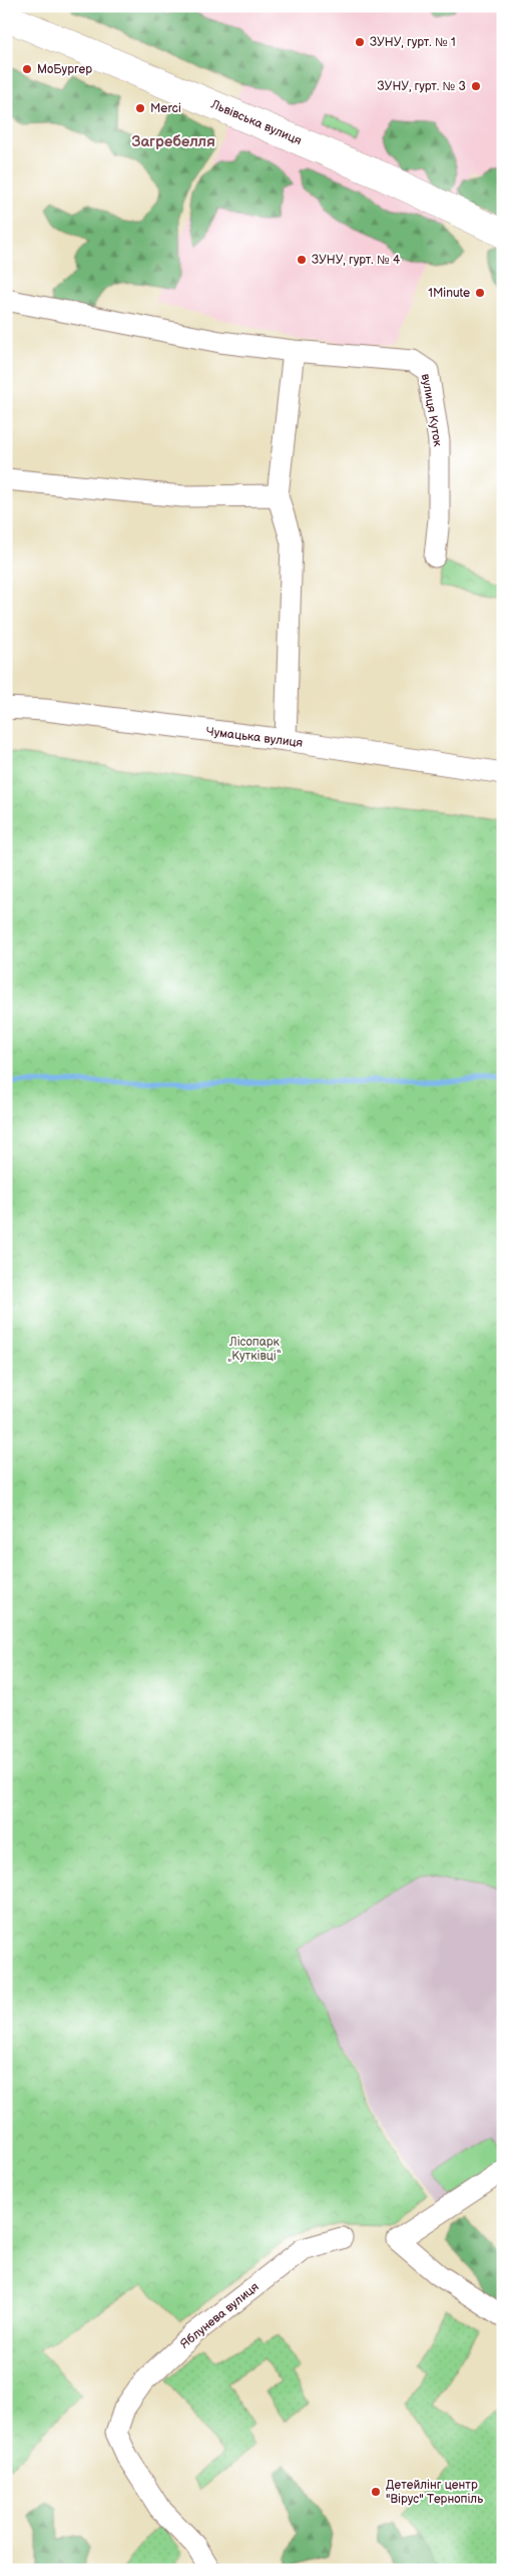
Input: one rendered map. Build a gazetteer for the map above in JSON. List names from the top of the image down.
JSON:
{
  "streets": {
    "main road": ["Львівська вулиця"],
    "street": ["вулиця Куток", "Чумацька вулиця", "Яблунева вулиця"]
  },
  "districts": ["Загребелля"],
  "parks": ["Лісопарк „Кутківці“"],
  "places": [
    "ЗУНУ, гурт. № 1",
    "МоБургер",
    "ЗУНУ, гурт. № 3",
    "Merci",
    "ЗУНУ, гурт. № 4",
    "1Minute",
    "Детейлінг центр \"Вірус\" Тернопіль"
  ]
}
